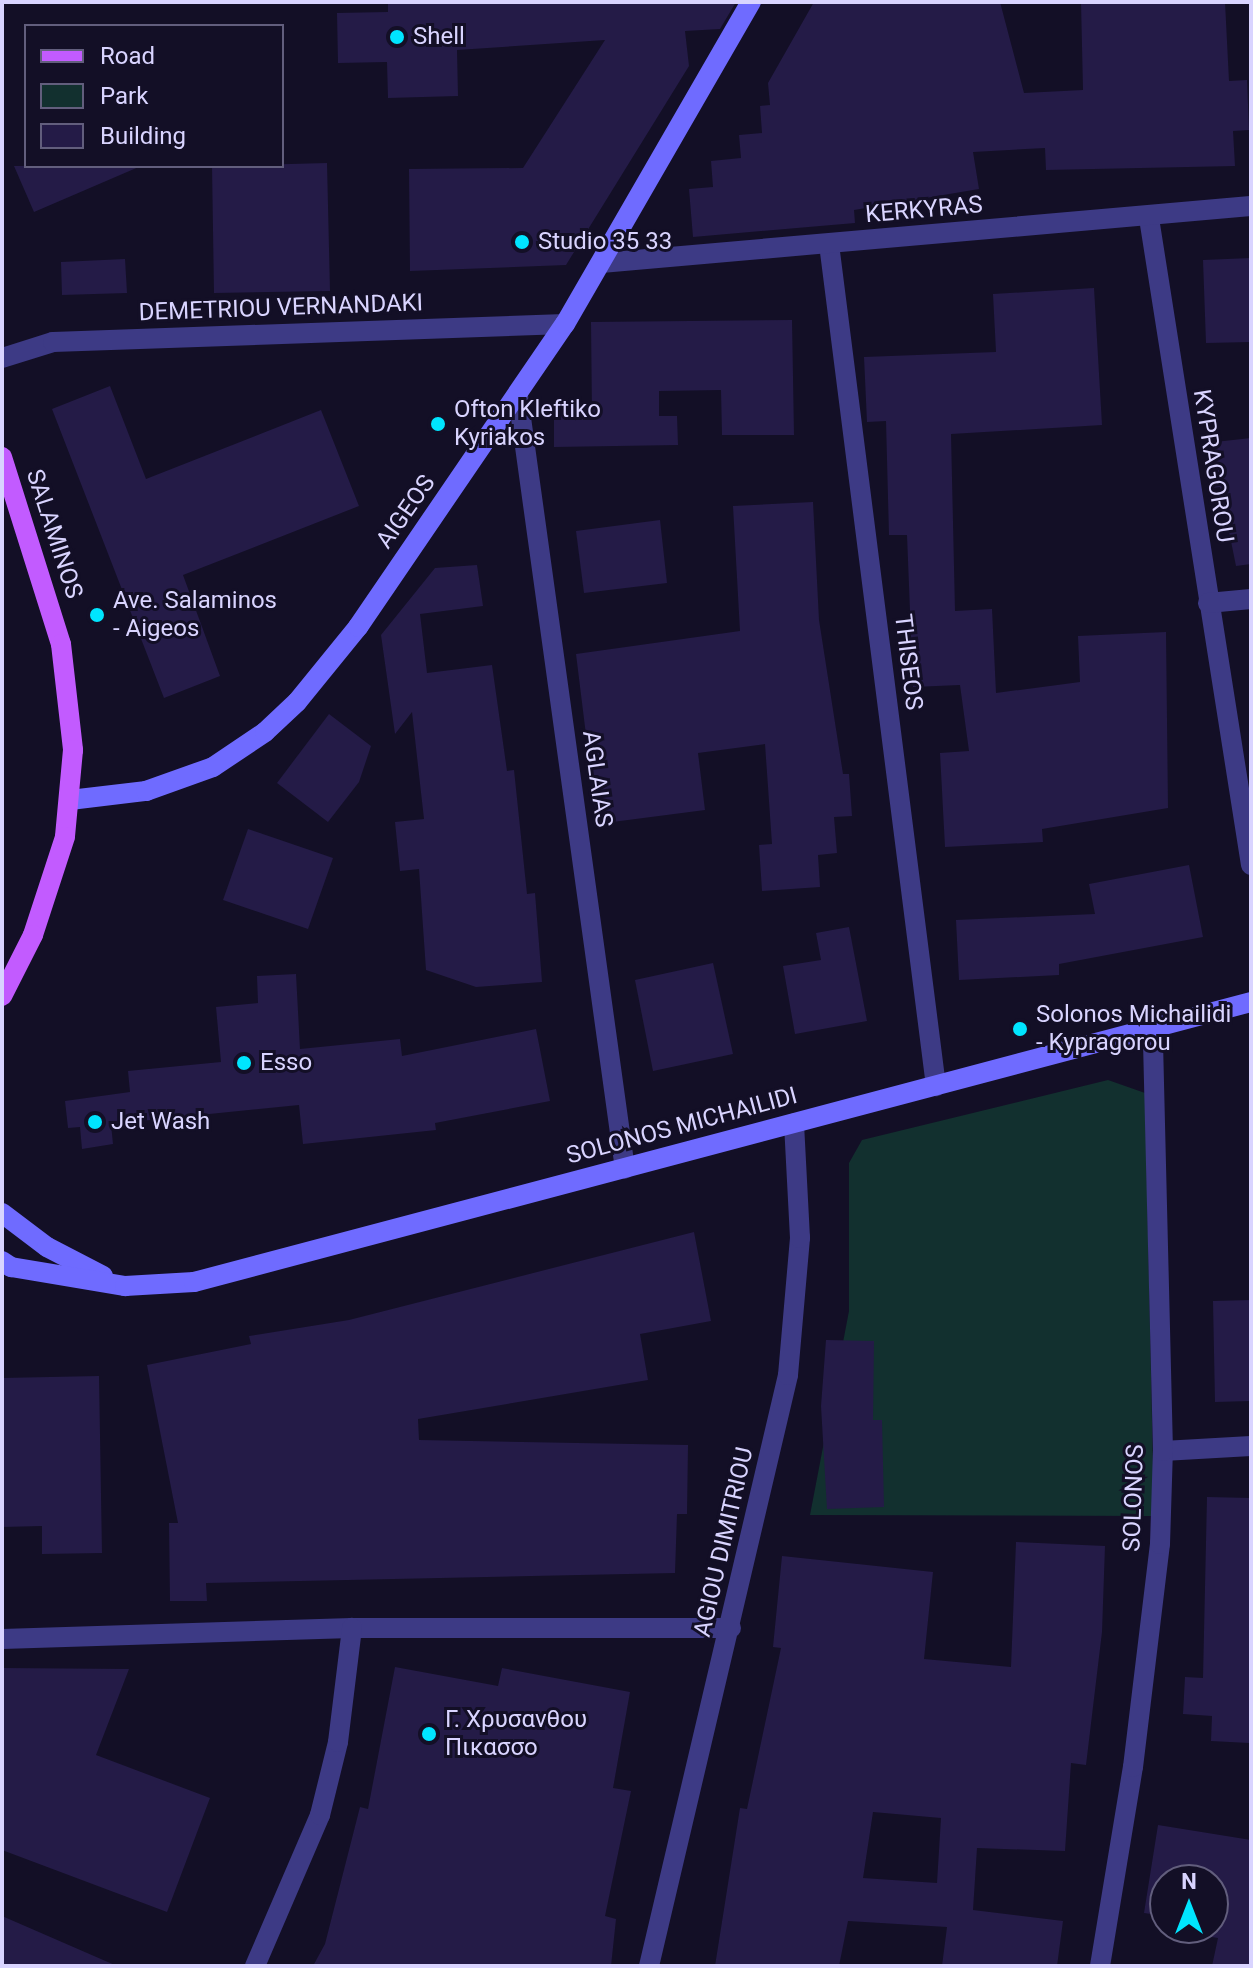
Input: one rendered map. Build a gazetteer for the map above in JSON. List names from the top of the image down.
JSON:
{
  "streets": {
    "main road": ["AIGEOS", "SALAMINOS", "SOLONOS MICHAILIDI"],
    "street": [
      "KERKYRAS",
      "DEMETRIOU VERNANDAKI",
      "KYPRAGOROU",
      "THISEOS",
      "AGLAIAS",
      "SOLONOS",
      "AGIOU DIMITRIOU"
    ]
  },
  "crossings": [
    ["KERKYRAS", "KYPRAGOROU"],
    ["KERKYRAS", "AIGEOS"],
    ["KERKYRAS", "THISEOS"],
    ["DEMETRIOU VERNANDAKI", "AIGEOS"],
    ["AIGEOS", "SALAMINOS"],
    ["AIGEOS", "AGLAIAS"],
    ["THISEOS", "SOLONOS MICHAILIDI"],
    ["AGLAIAS", "SOLONOS MICHAILIDI"],
    ["SOLONOS MICHAILIDI", "SOLONOS"],
    ["SOLONOS MICHAILIDI", "AGIOU DIMITRIOU"]
  ],
  "places": [
    "Shell",
    "Studio 35 33",
    "Ofton Kleftiko Kyriakos",
    "Ave. Salaminos - Aigeos",
    "Solonos Michailidi - Kypragorou",
    "Esso",
    "Jet Wash",
    "Γ. Χρυσανθου Πικασσο"
  ],
  "legend": ["Road", "Park", "Building"],
  "north": "top"
}
